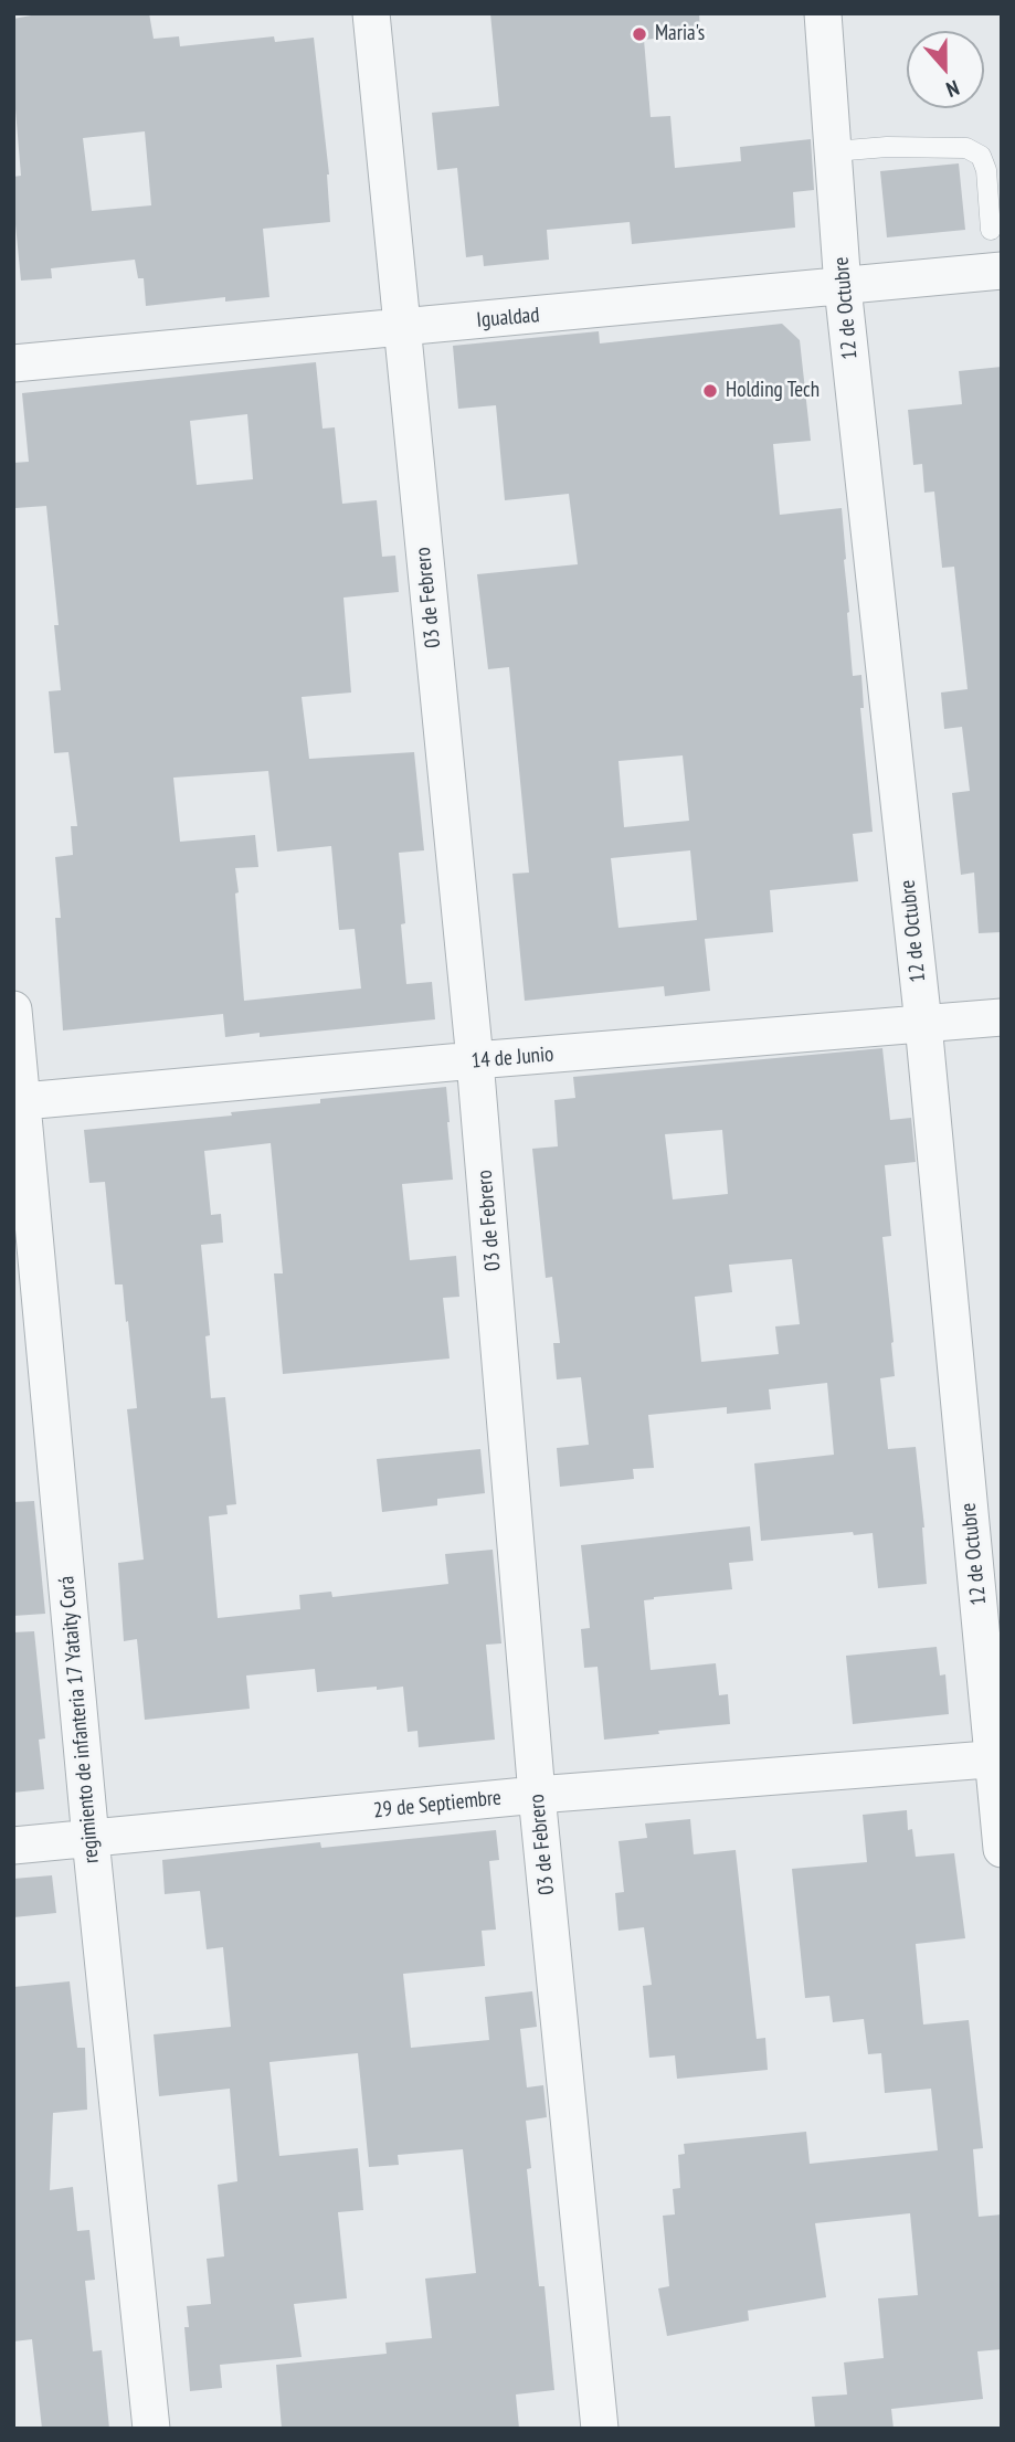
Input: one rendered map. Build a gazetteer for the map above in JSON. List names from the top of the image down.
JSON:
{
  "streets": {
    "street": [
      "12 de Octubre",
      "Igualdad",
      "03 de Febrero",
      "14 de Junio",
      "regimiento de infanteria 17 Yataity Corá",
      "29 de Septiembre"
    ]
  },
  "crossings": [
    ["12 de Octubre", "Igualdad"],
    ["12 de Octubre", "14 de Junio"],
    ["12 de Octubre", "29 de Septiembre"],
    ["Igualdad", "03 de Febrero"],
    ["03 de Febrero", "14 de Junio"],
    ["03 de Febrero", "29 de Septiembre"],
    ["14 de Junio", "regimiento de infanteria 17 Yataity Corá"],
    ["regimiento de infanteria 17 Yataity Corá", "29 de Septiembre"]
  ],
  "places": ["Maria's", "Holding Tech"],
  "north": "bottom"
}
